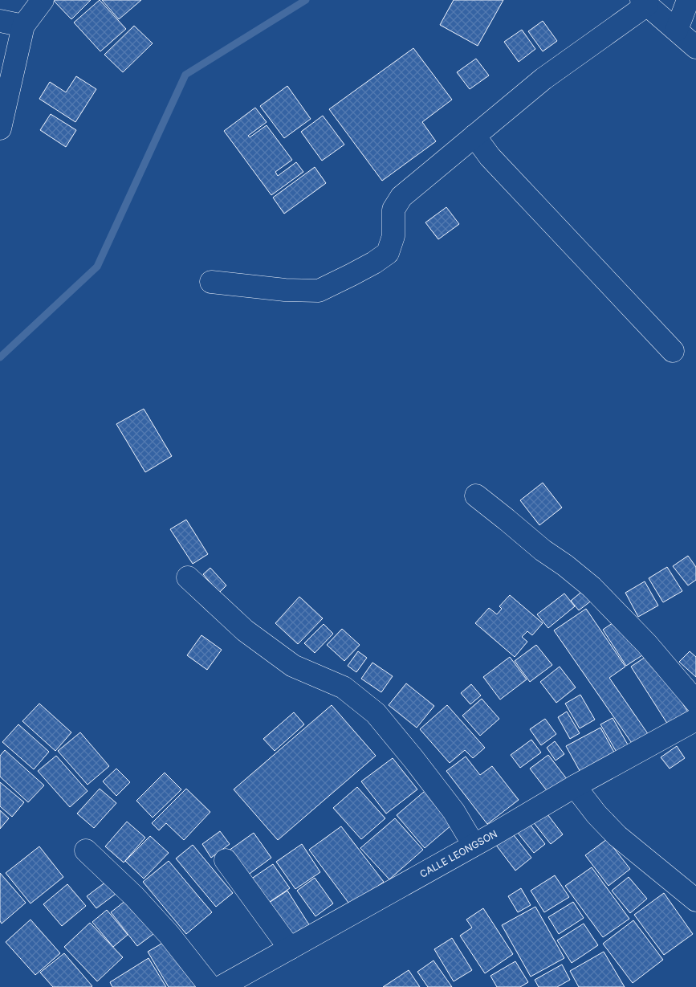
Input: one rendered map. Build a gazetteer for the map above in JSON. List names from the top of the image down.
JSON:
{
  "streets": {
    "street": ["CALLE LEONGSON"]
  }
}
